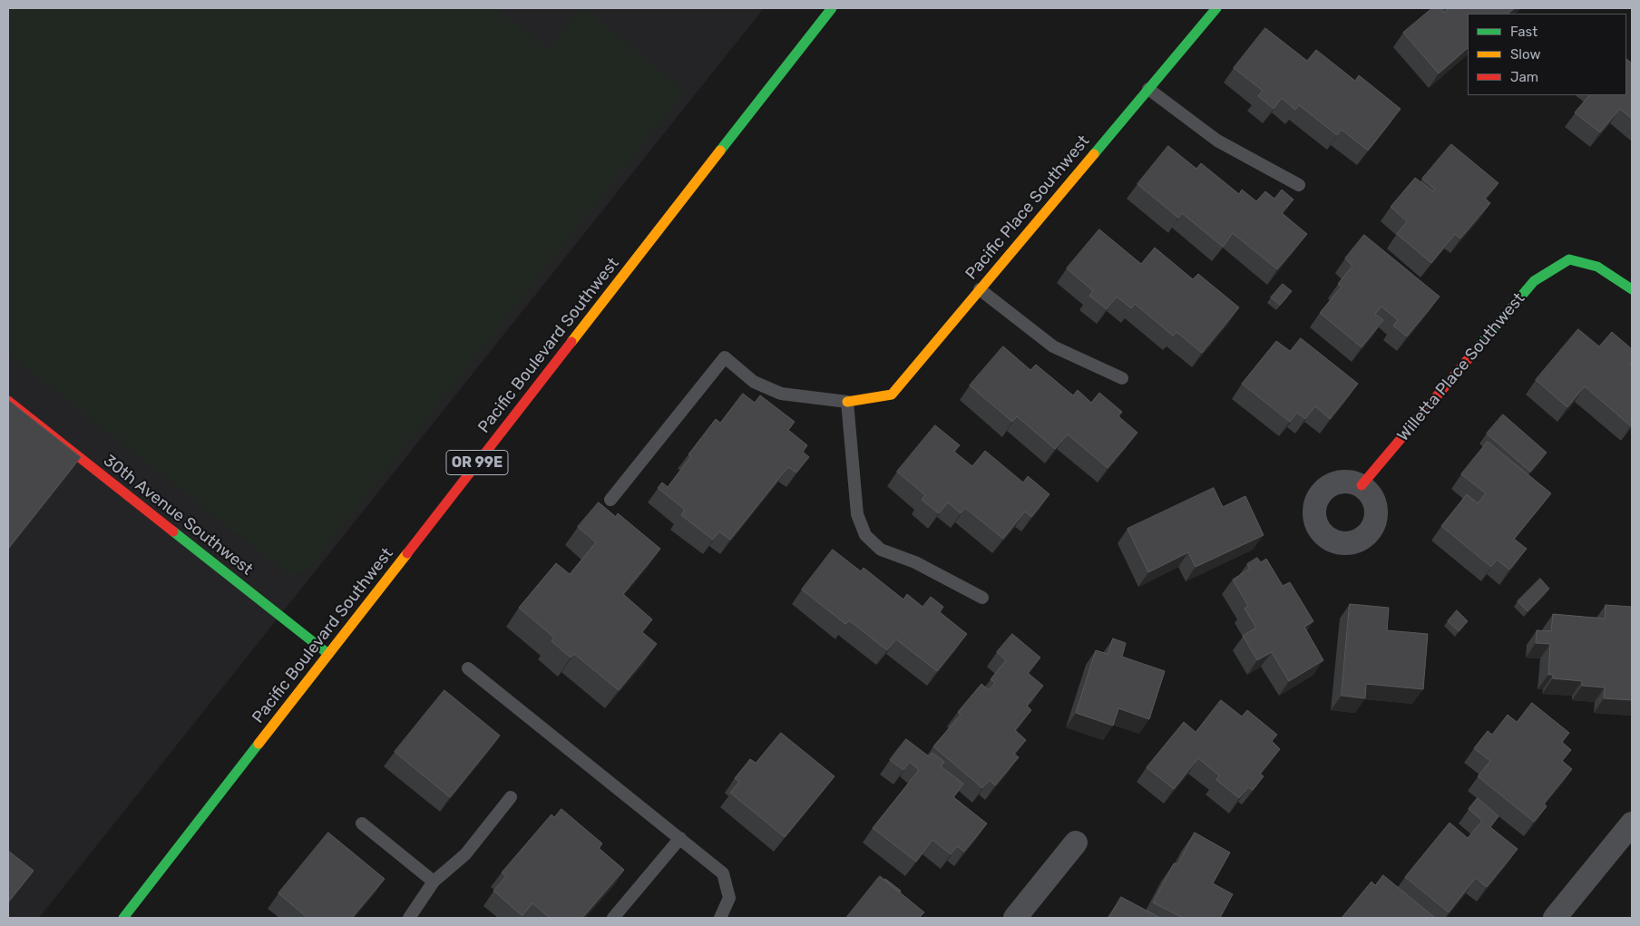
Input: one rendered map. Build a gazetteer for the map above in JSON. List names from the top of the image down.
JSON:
{
  "streets": {
    "street": [
      "Pacific Place Southwest",
      "Pacific Boulevard Southwest",
      "Willetta Place Southwest",
      "OR 99E",
      "30th Avenue Southwest"
    ]
  },
  "crossings": [
    ["Pacific Boulevard Southwest", "30th Avenue Southwest"]
  ],
  "legend": ["Fast", "Slow", "Jam"]
}
